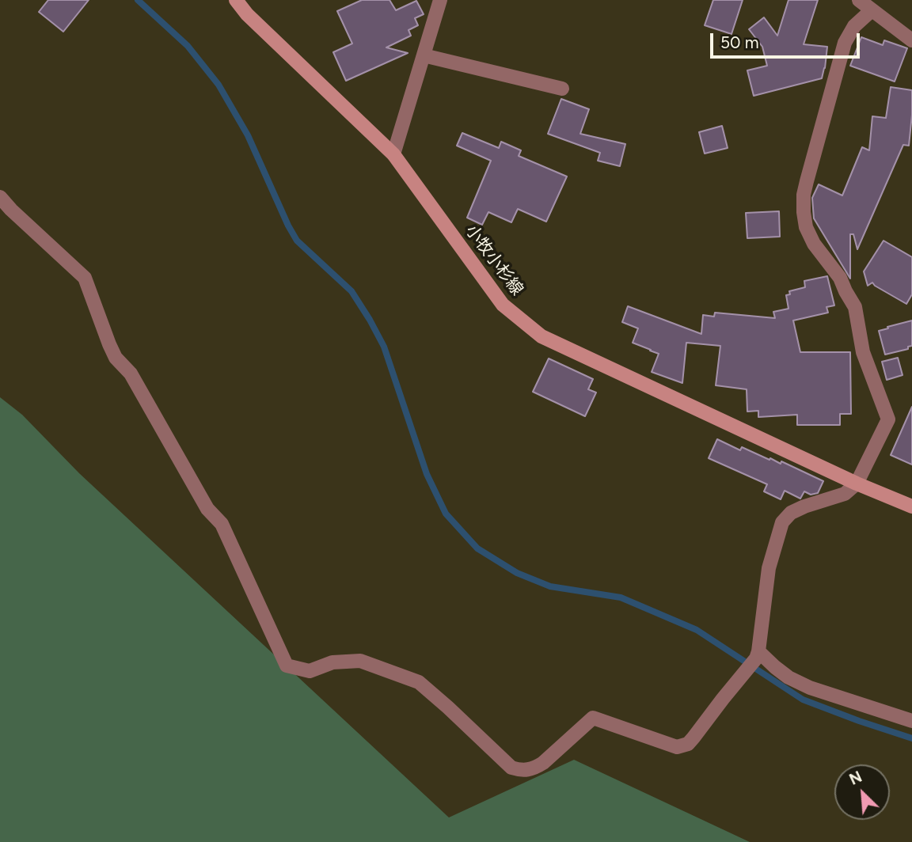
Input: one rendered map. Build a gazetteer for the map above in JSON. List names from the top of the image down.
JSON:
{
  "streets": {
    "main road": ["小牧小杉線"]
  },
  "scale_bar": "50 m",
  "north": "top left"
}
